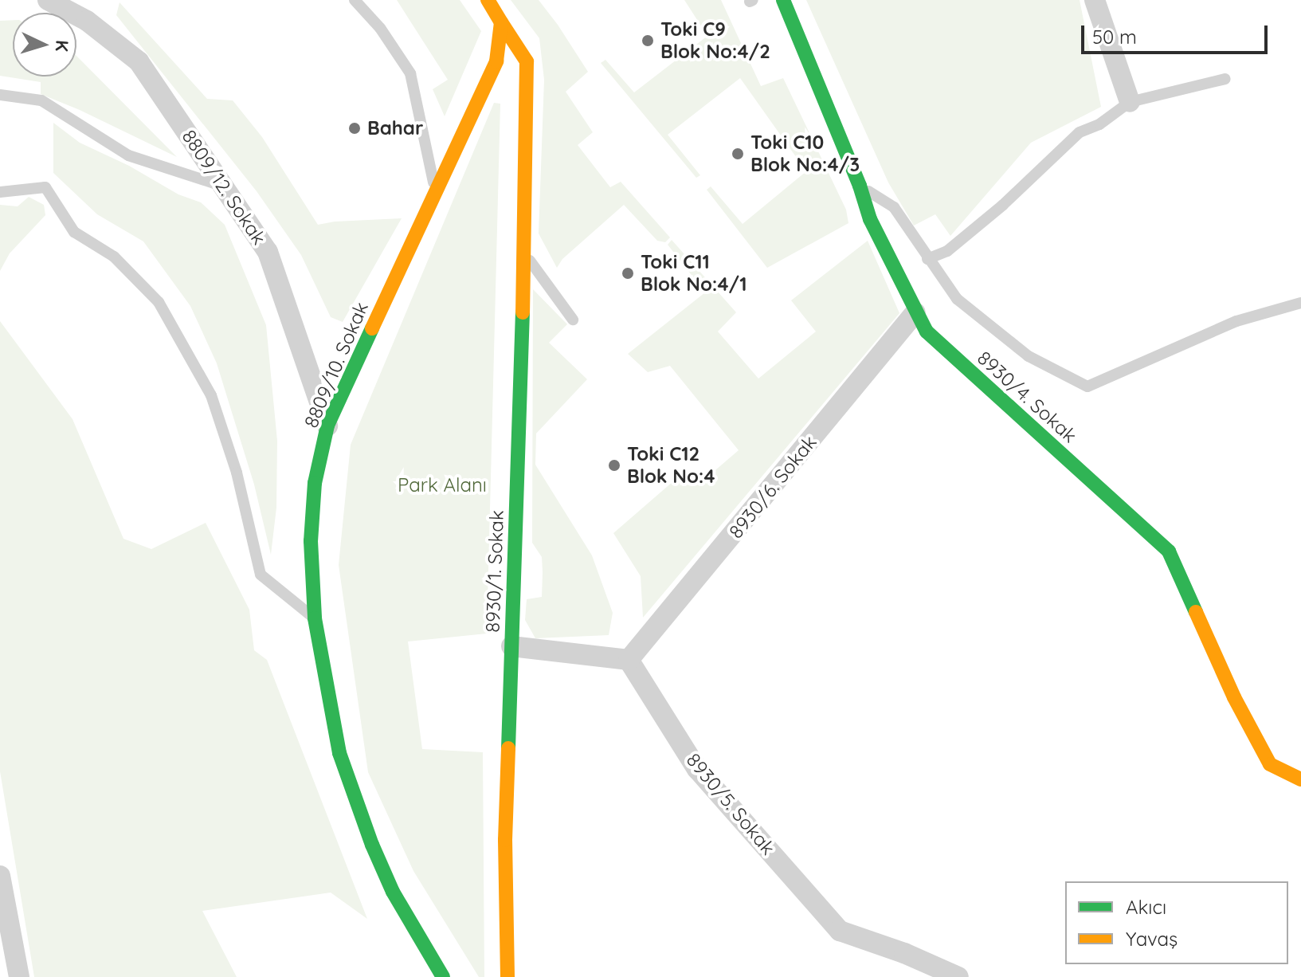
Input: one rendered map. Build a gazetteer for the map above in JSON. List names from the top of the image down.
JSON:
{
  "streets": {
    "street": [
      "8809/12. Sokak",
      "8809/10. Sokak",
      "8930/4. Sokak",
      "8930/6. Sokak",
      "8930/1. Sokak",
      "8930/5. Sokak"
    ]
  },
  "crossings": [
    ["8809/12. Sokak", "8809/10. Sokak"],
    ["8809/10. Sokak", "8930/1. Sokak"],
    ["8930/4. Sokak", "8930/6. Sokak"],
    ["8930/6. Sokak", "8930/5. Sokak"]
  ],
  "parks": ["Park Alanı"],
  "places": [
    "Toki C9 Blok No:4/2",
    "Bahar",
    "Toki C10 Blok No:4/3",
    "Toki C11 Blok No:4/1",
    "Toki C12 Blok No:4"
  ],
  "legend": ["Akıcı", "Yavaş"],
  "scale_bar": "50 m",
  "north": "right"
}
